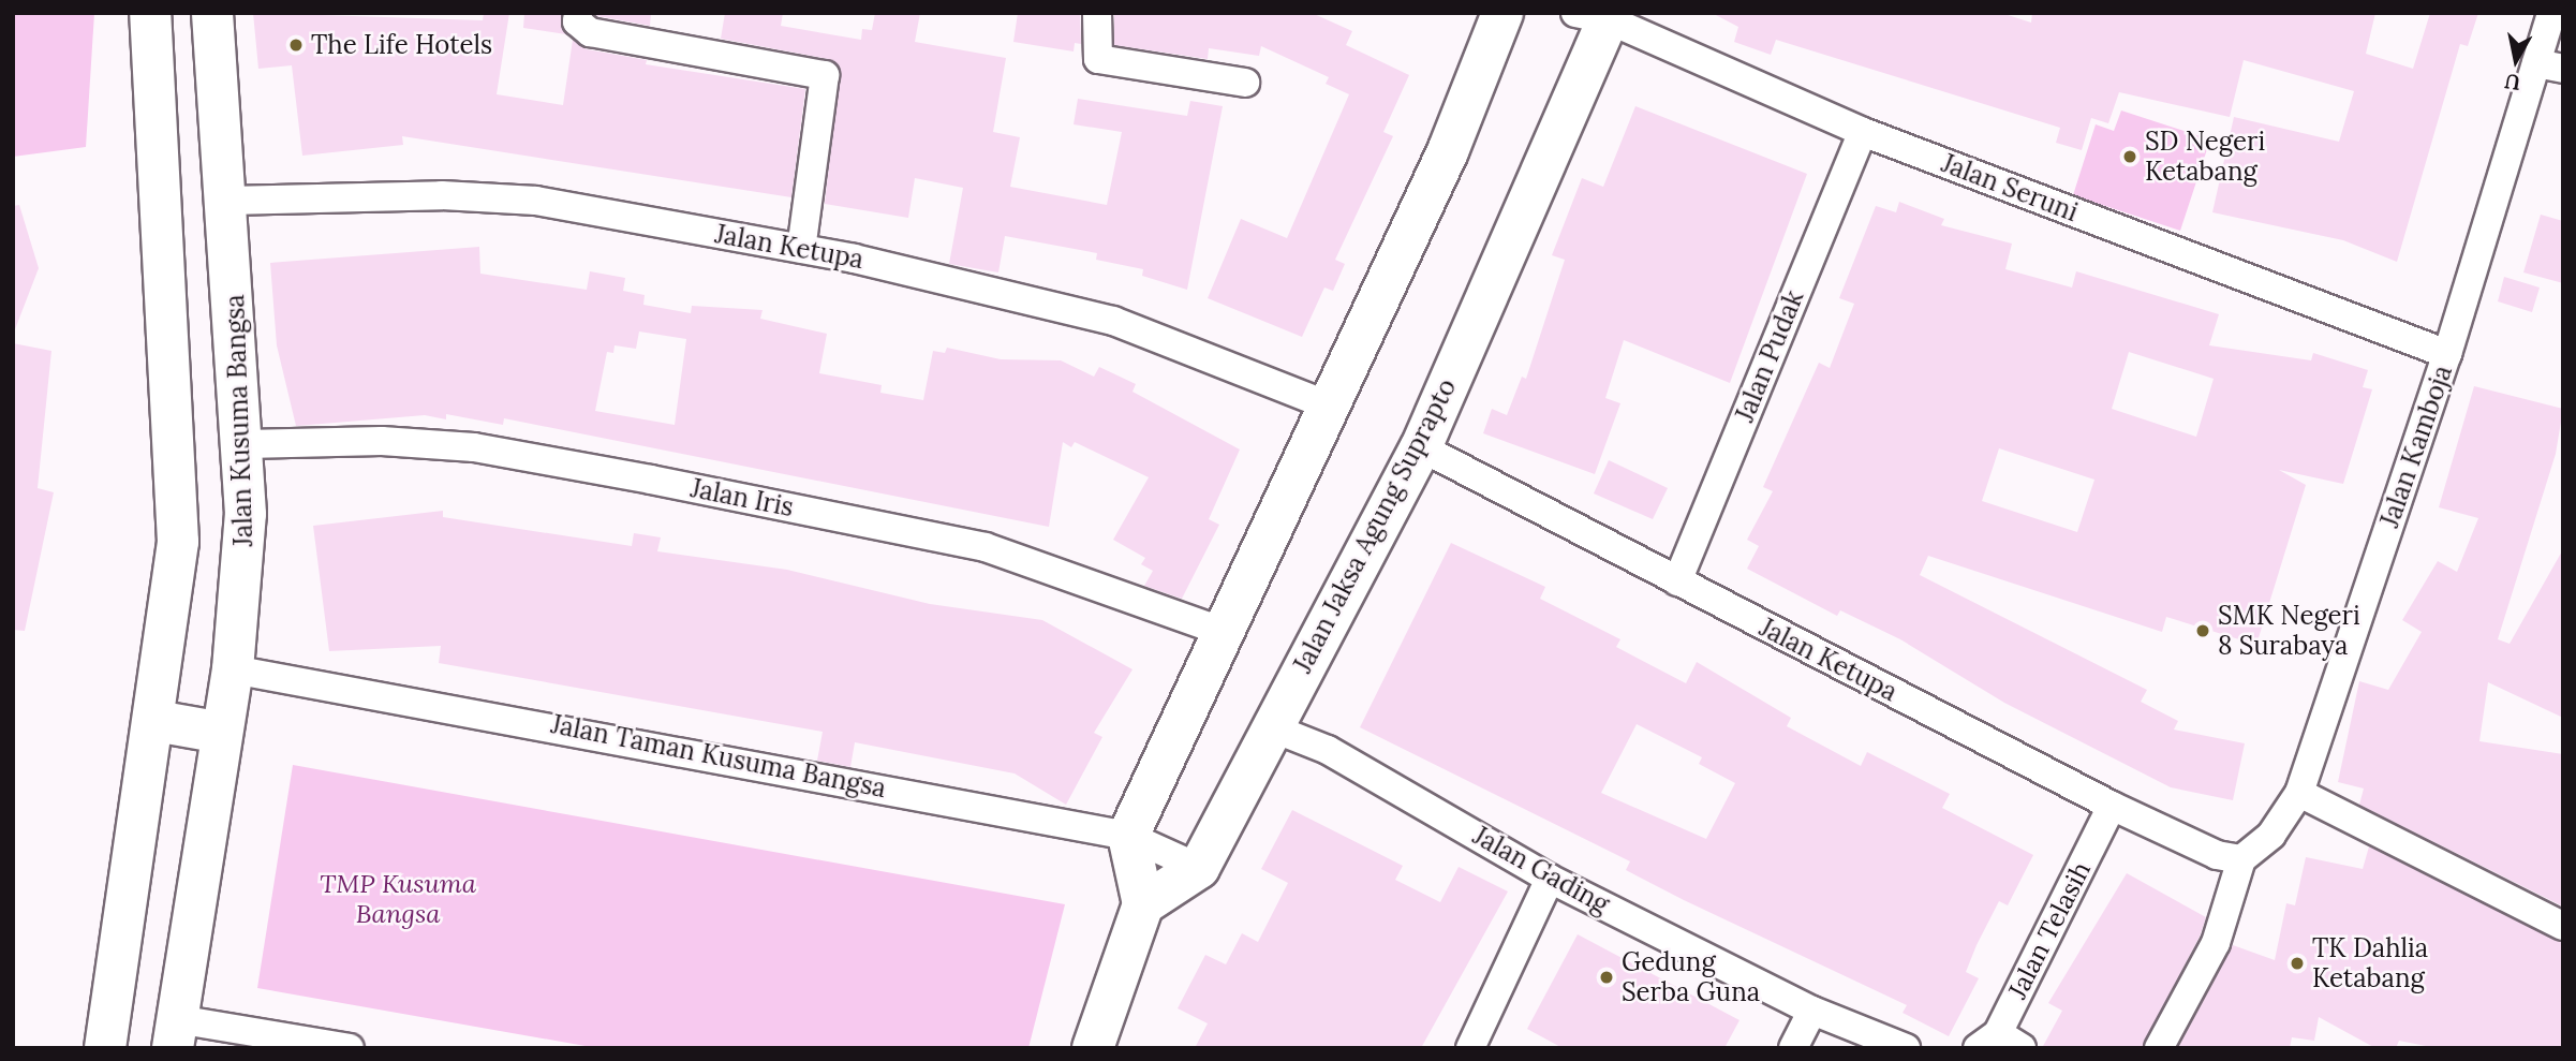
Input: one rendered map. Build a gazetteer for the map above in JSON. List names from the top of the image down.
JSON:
{
  "streets": {
    "main road": ["Jalan Kusuma Bangsa", "Jalan Jaksa Agung Suprapto"],
    "street": [
      "Jalan Seruni",
      "Jalan Ketupa",
      "Jalan Pudak",
      "Jalan Kamboja",
      "Jalan Iris",
      "Jalan Taman Kusuma Bangsa",
      "Jalan Gading",
      "Jalan Telasih"
    ]
  },
  "crossings": [
    ["Jalan Seruni", "Jalan Pudak"],
    ["Jalan Seruni", "Jalan Kamboja"],
    ["Jalan Seruni", "Jalan Jaksa Agung Suprapto"],
    ["Jalan Ketupa", "Jalan Pudak"],
    ["Jalan Ketupa", "Jalan Kusuma Bangsa"],
    ["Jalan Ketupa", "Jalan Kamboja"],
    ["Jalan Ketupa", "Jalan Jaksa Agung Suprapto"],
    ["Jalan Ketupa", "Jalan Telasih"],
    ["Jalan Kusuma Bangsa", "Jalan Iris"],
    ["Jalan Kusuma Bangsa", "Jalan Taman Kusuma Bangsa"],
    ["Jalan Jaksa Agung Suprapto", "Jalan Taman Kusuma Bangsa"],
    ["Jalan Jaksa Agung Suprapto", "Jalan Gading"]
  ],
  "parks": ["TMP Kusuma Bangsa"],
  "places": [
    "The Life Hotels",
    "SD Negeri Ketabang",
    "SMK Negeri 8 Surabaya",
    "TK Dahlia Ketabang",
    "Gedung Serba Guna"
  ],
  "north": "bottom"
}
